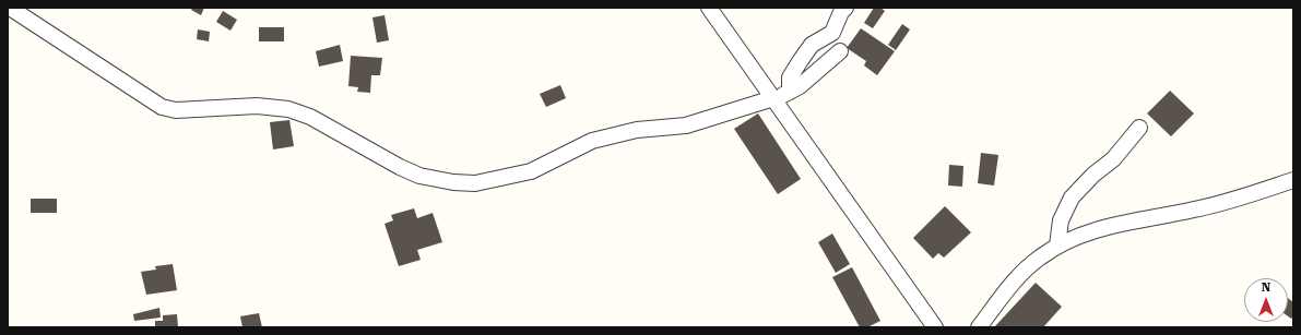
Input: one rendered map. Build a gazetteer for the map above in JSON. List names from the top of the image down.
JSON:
{
  "north": "top"
}
